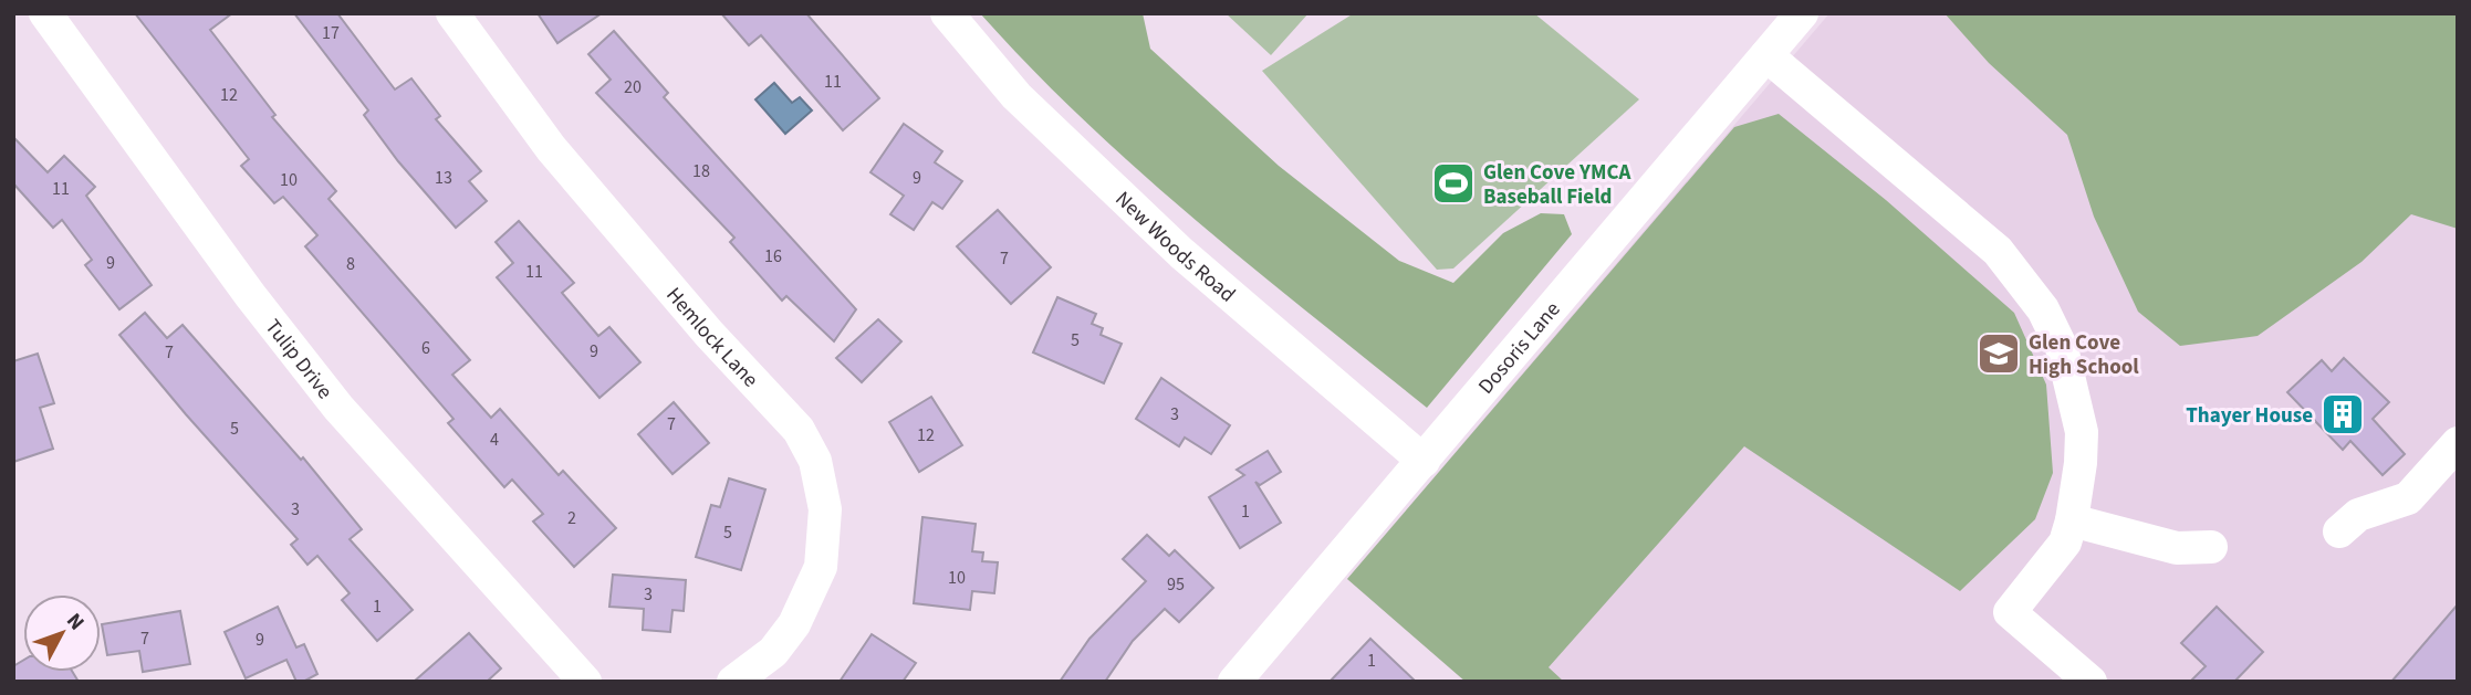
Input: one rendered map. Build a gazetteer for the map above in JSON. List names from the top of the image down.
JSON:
{
  "streets": {
    "street": [
      "New Woods Road",
      "Hemlock Lane",
      "Dosoris Lane",
      "Tulip Drive"
    ]
  },
  "crossings": [
    ["New Woods Road", "Dosoris Lane"]
  ],
  "places": {
    "sports": ["Glen Cove YMCA Baseball Field"],
    "school or university": ["Glen Cove High School"],
    "building": ["Thayer House"]
  },
  "house_numbers": [
    "17",
    "11",
    "20",
    "12",
    "18",
    "13",
    "9",
    "10",
    "11",
    "16",
    "7",
    "9",
    "8",
    "11",
    "5",
    "6",
    "9",
    "7",
    "3",
    "7",
    "5",
    "12",
    "4",
    "3",
    "1",
    "2",
    "5",
    "10",
    "95",
    "3",
    "1",
    "7",
    "9",
    "1"
  ],
  "north": "top right"
}
